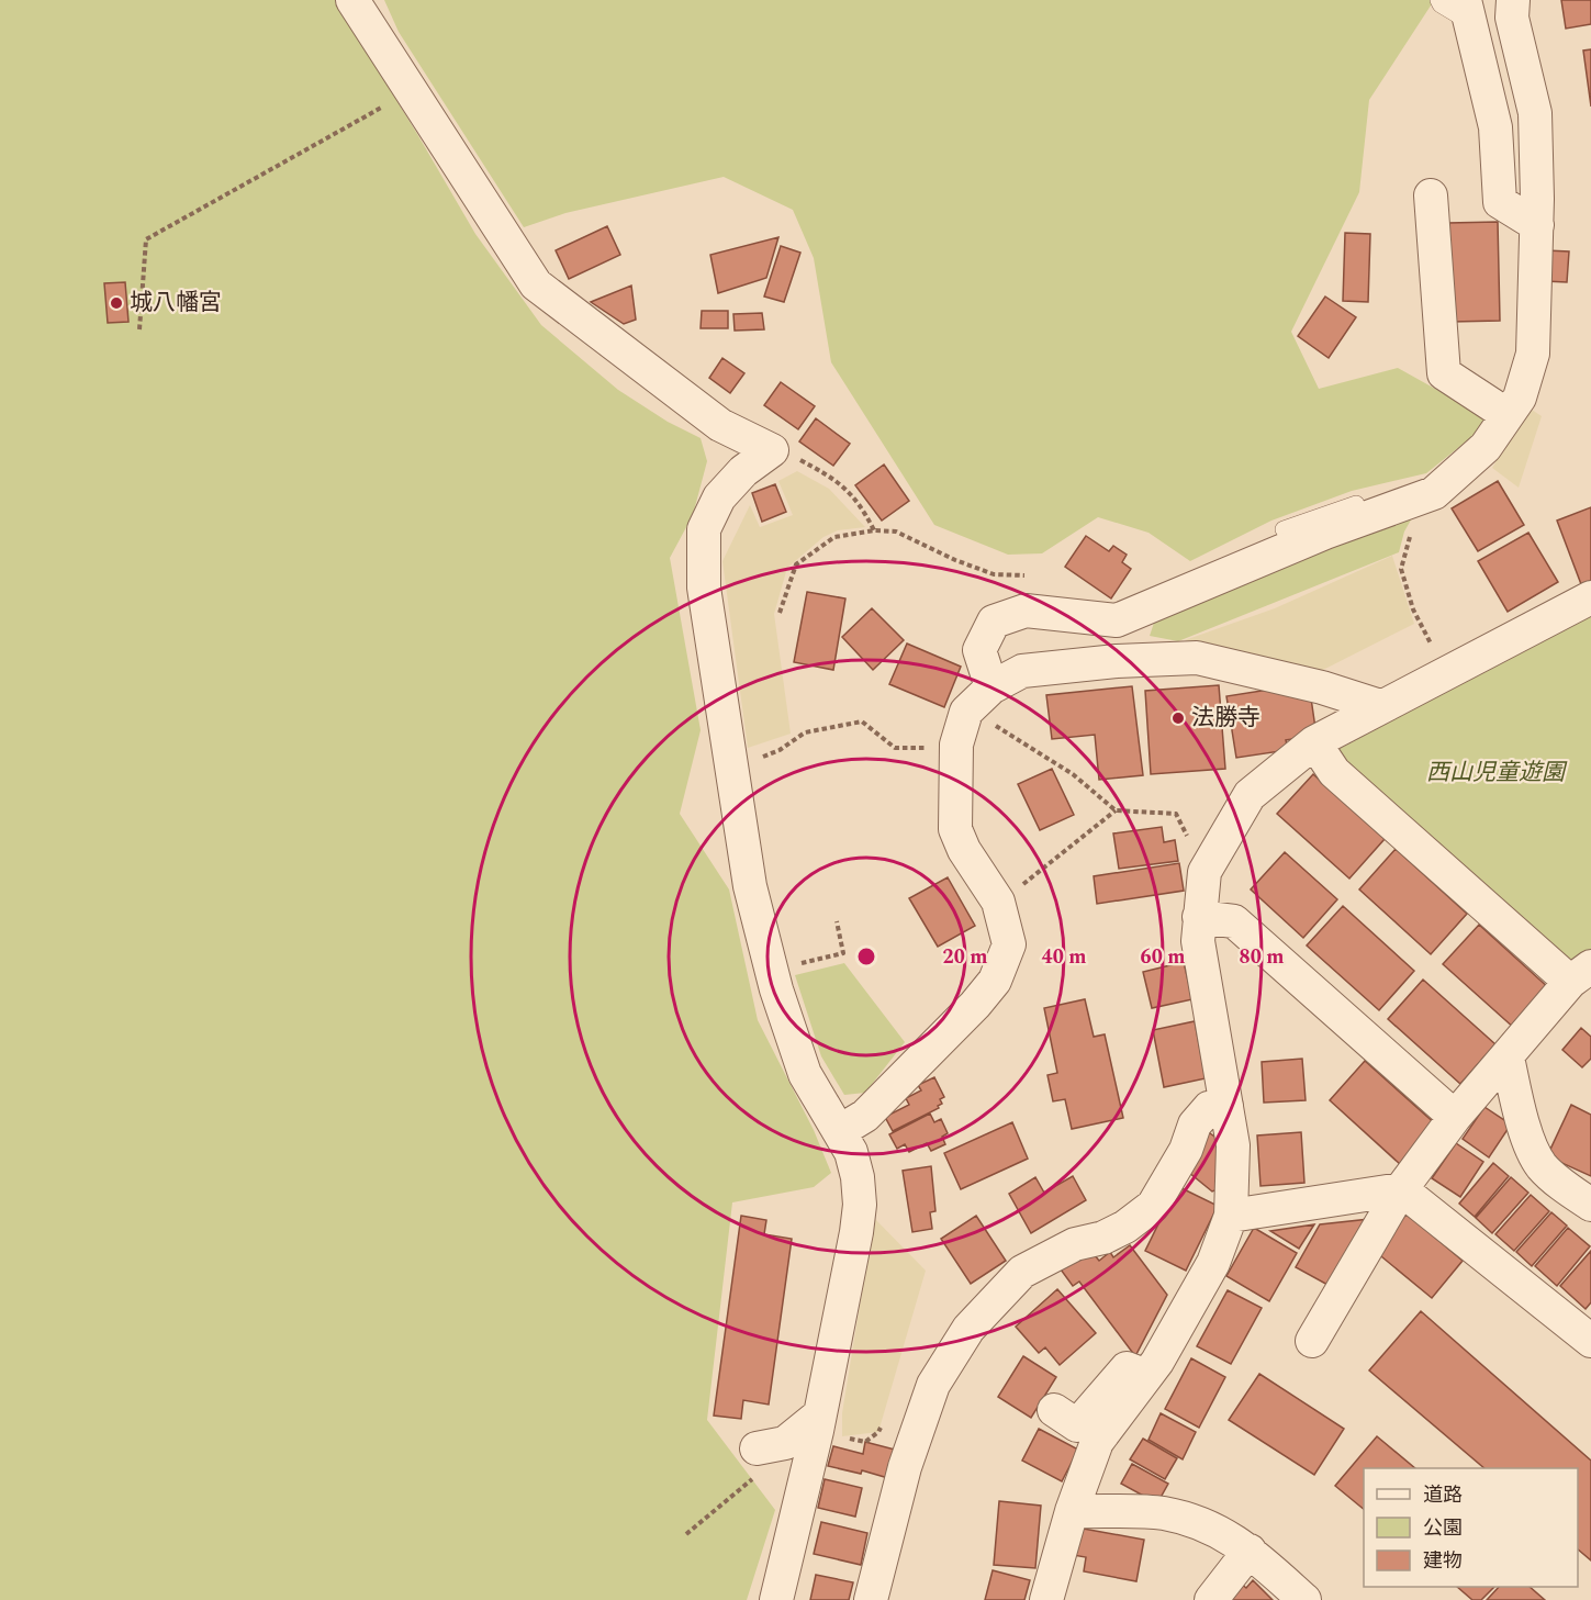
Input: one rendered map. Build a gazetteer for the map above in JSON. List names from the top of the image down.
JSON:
{
  "parks": ["西山児童遊園"],
  "places": ["城八幡宮", "法勝寺"],
  "legend": ["道路", "公園", "建物"],
  "rings": [
    "20 m",
    "40 m",
    "60 m",
    "80 m"
  ]
}
